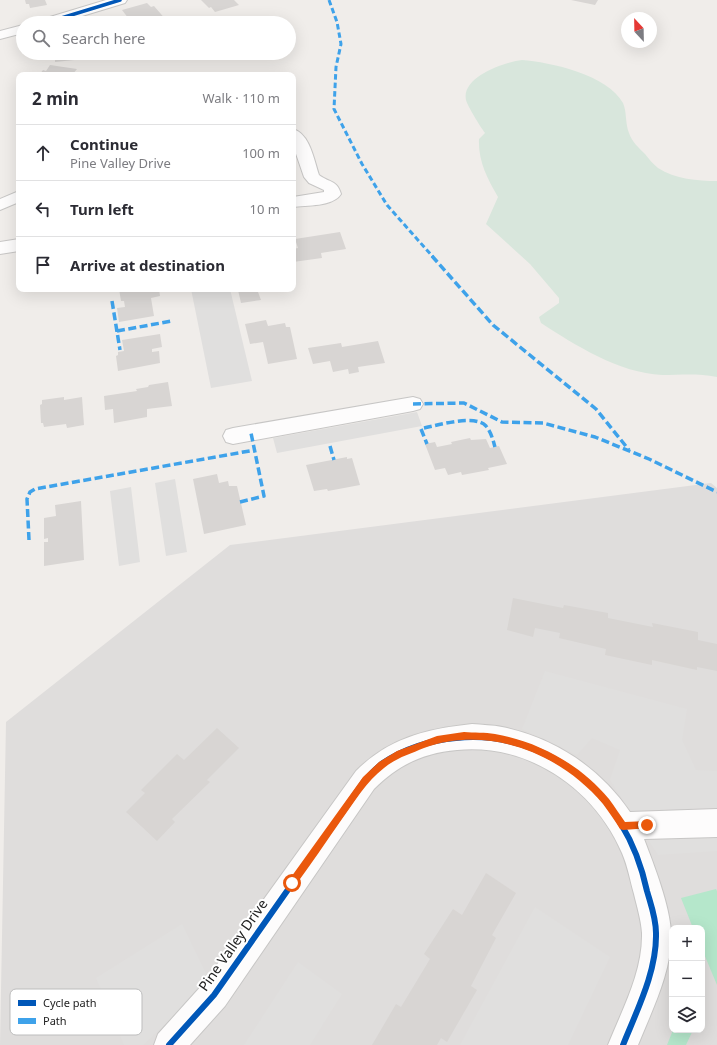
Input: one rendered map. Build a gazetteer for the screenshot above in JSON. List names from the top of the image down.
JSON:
{
  "streets": {
    "street": ["Pine Valley Drive"]
  },
  "legend": ["Cycle path", "Path"],
  "north": "top",
  "page": {
    "search": "Search here",
    "heading": ["2 min", "Walk · 110 m"],
    "list": [
      ["Continue", "Pine Valley Drive", "100 m"],
      ["Turn left", "10 m"],
      "Arrive at destination"
    ],
    "map_buttons": ["+", "−"]
  }
}
